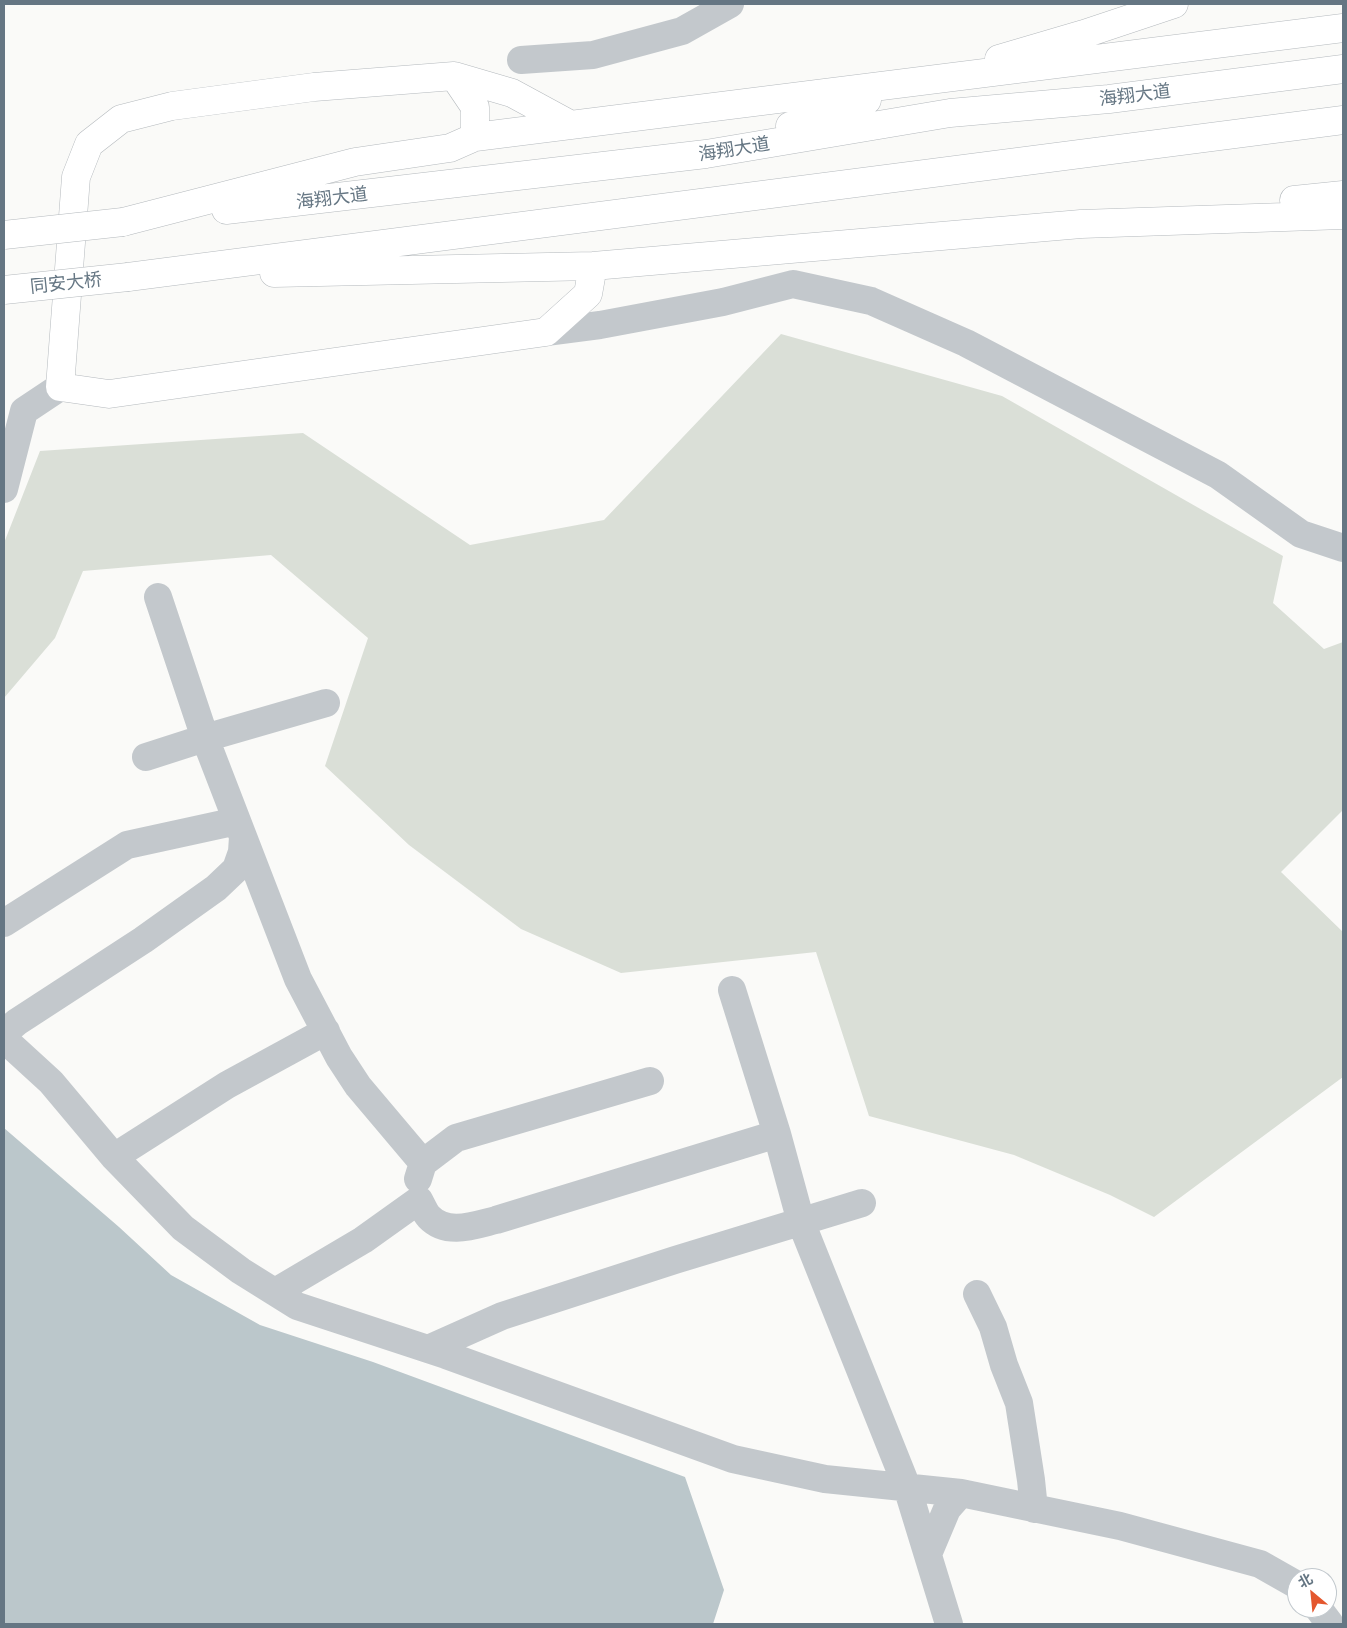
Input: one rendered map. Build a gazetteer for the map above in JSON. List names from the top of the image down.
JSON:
{
  "streets": {
    "highway": ["海翔大道", "同安大桥"]
  },
  "north": "top left"
}
